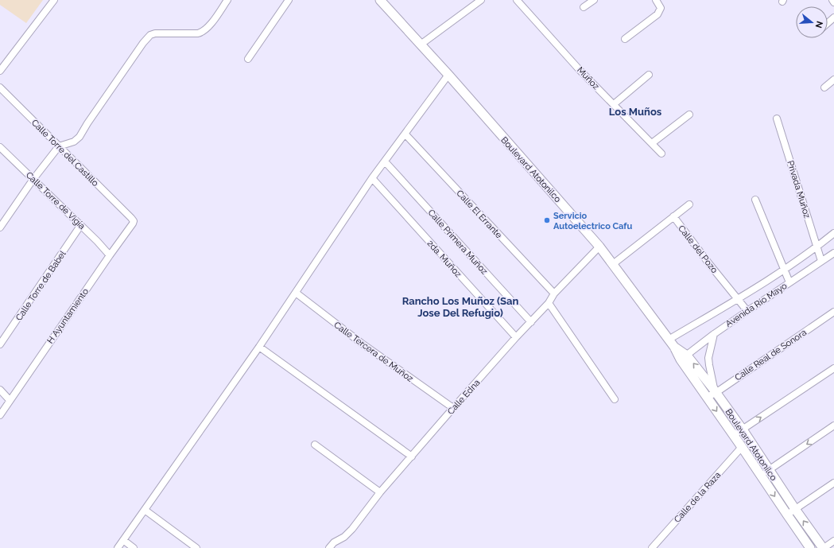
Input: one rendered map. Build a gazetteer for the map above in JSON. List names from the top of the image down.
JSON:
{
  "streets": {
    "street": [
      "Muñoz",
      "Calle Torre del Castillo",
      "Boulevard Atotonilco",
      "Privada Muñoz",
      "Calle Torre de Vigía",
      "Calle El Errante",
      "Calle Primera Muñoz",
      "Calle del Pozo",
      "2da. Muñoz",
      "Calle Torre de Babel",
      "Avenida Río Mayo",
      "H Ayuntamiento",
      "Calle Tercera de Muñoz",
      "Calle Real de Sonora",
      "Calle Edna",
      "Calle de la Raza"
    ]
  },
  "crossings": [
    ["Calle Torre del Castillo", "H Ayuntamiento"],
    ["Boulevard Atotonilco", "Calle del Pozo"],
    ["Boulevard Atotonilco", "Avenida Río Mayo"],
    ["Boulevard Atotonilco", "Calle Real de Sonora"],
    ["Boulevard Atotonilco", "Calle Edna"],
    ["Boulevard Atotonilco", "Calle de la Raza"],
    ["Privada Muñoz", "Avenida Río Mayo"],
    ["Calle Torre de Vigía", "Calle Torre de Babel"],
    ["Calle Torre de Vigía", "H Ayuntamiento"],
    ["Calle El Errante", "Calle Edna"],
    ["Calle Primera Muñoz", "Calle Edna"],
    ["Calle del Pozo", "Avenida Río Mayo"],
    ["2da. Muñoz", "Calle Edna"],
    ["Calle Tercera de Muñoz", "Calle Edna"]
  ],
  "districts": ["Los Muños", "Rancho Los Muñoz (San Jose Del Refugio)"],
  "places": ["Servicio Autoelectrico Cafu"],
  "north": "right"
}
